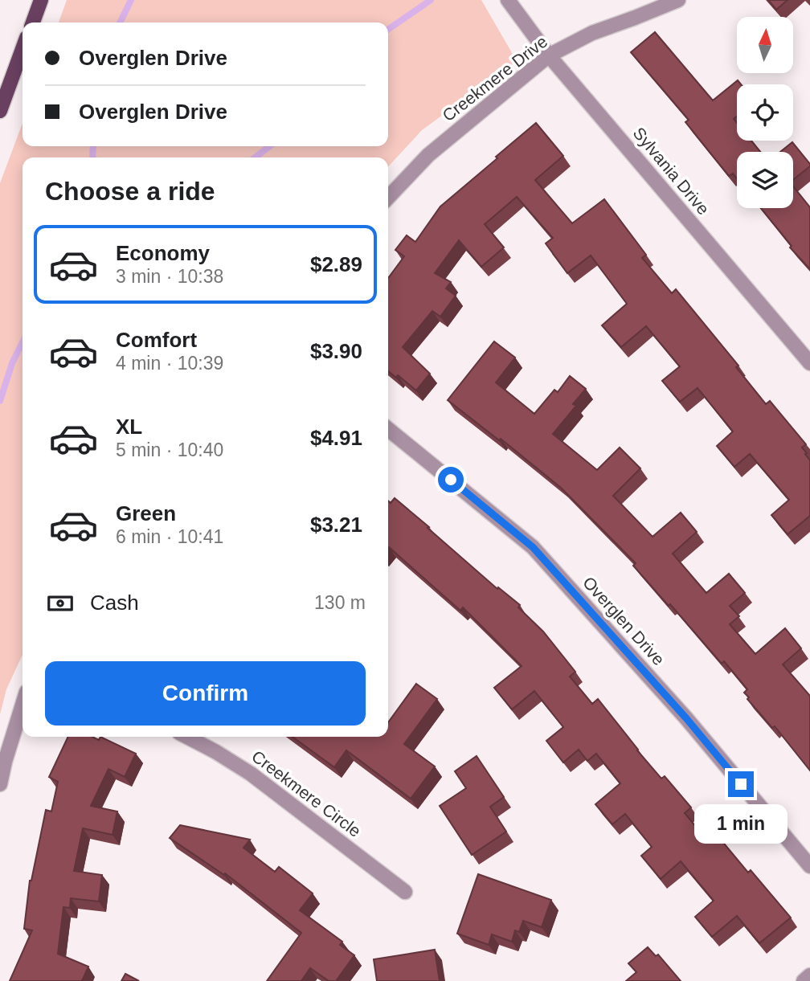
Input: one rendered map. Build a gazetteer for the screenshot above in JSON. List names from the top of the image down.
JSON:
{
  "streets": {
    "street": [
      "Creekmere Drive",
      "Sylvania Drive",
      "Overglen Drive",
      "Creekmere Circle"
    ]
  },
  "crossings": [
    ["Creekmere Drive", "Sylvania Drive"]
  ],
  "north": "top",
  "page": {
    "banner": ["Overglen Drive", "Overglen Drive"],
    "heading": "Choose a ride",
    "list": [
      {
        "name": "Economy",
        "note": "3 min · 10:38",
        "value": "$2.89"
      },
      {
        "name": "Comfort",
        "note": "4 min · 10:39",
        "value": "$3.90"
      },
      {
        "name": "XL",
        "note": "5 min · 10:40",
        "value": "$4.91"
      },
      {
        "name": "Green",
        "note": "6 min · 10:41",
        "value": "$3.21"
      }
    ],
    "pay": ["Cash", "130 m"],
    "buttons": "Confirm",
    "bubble": "1 min"
  }
}
